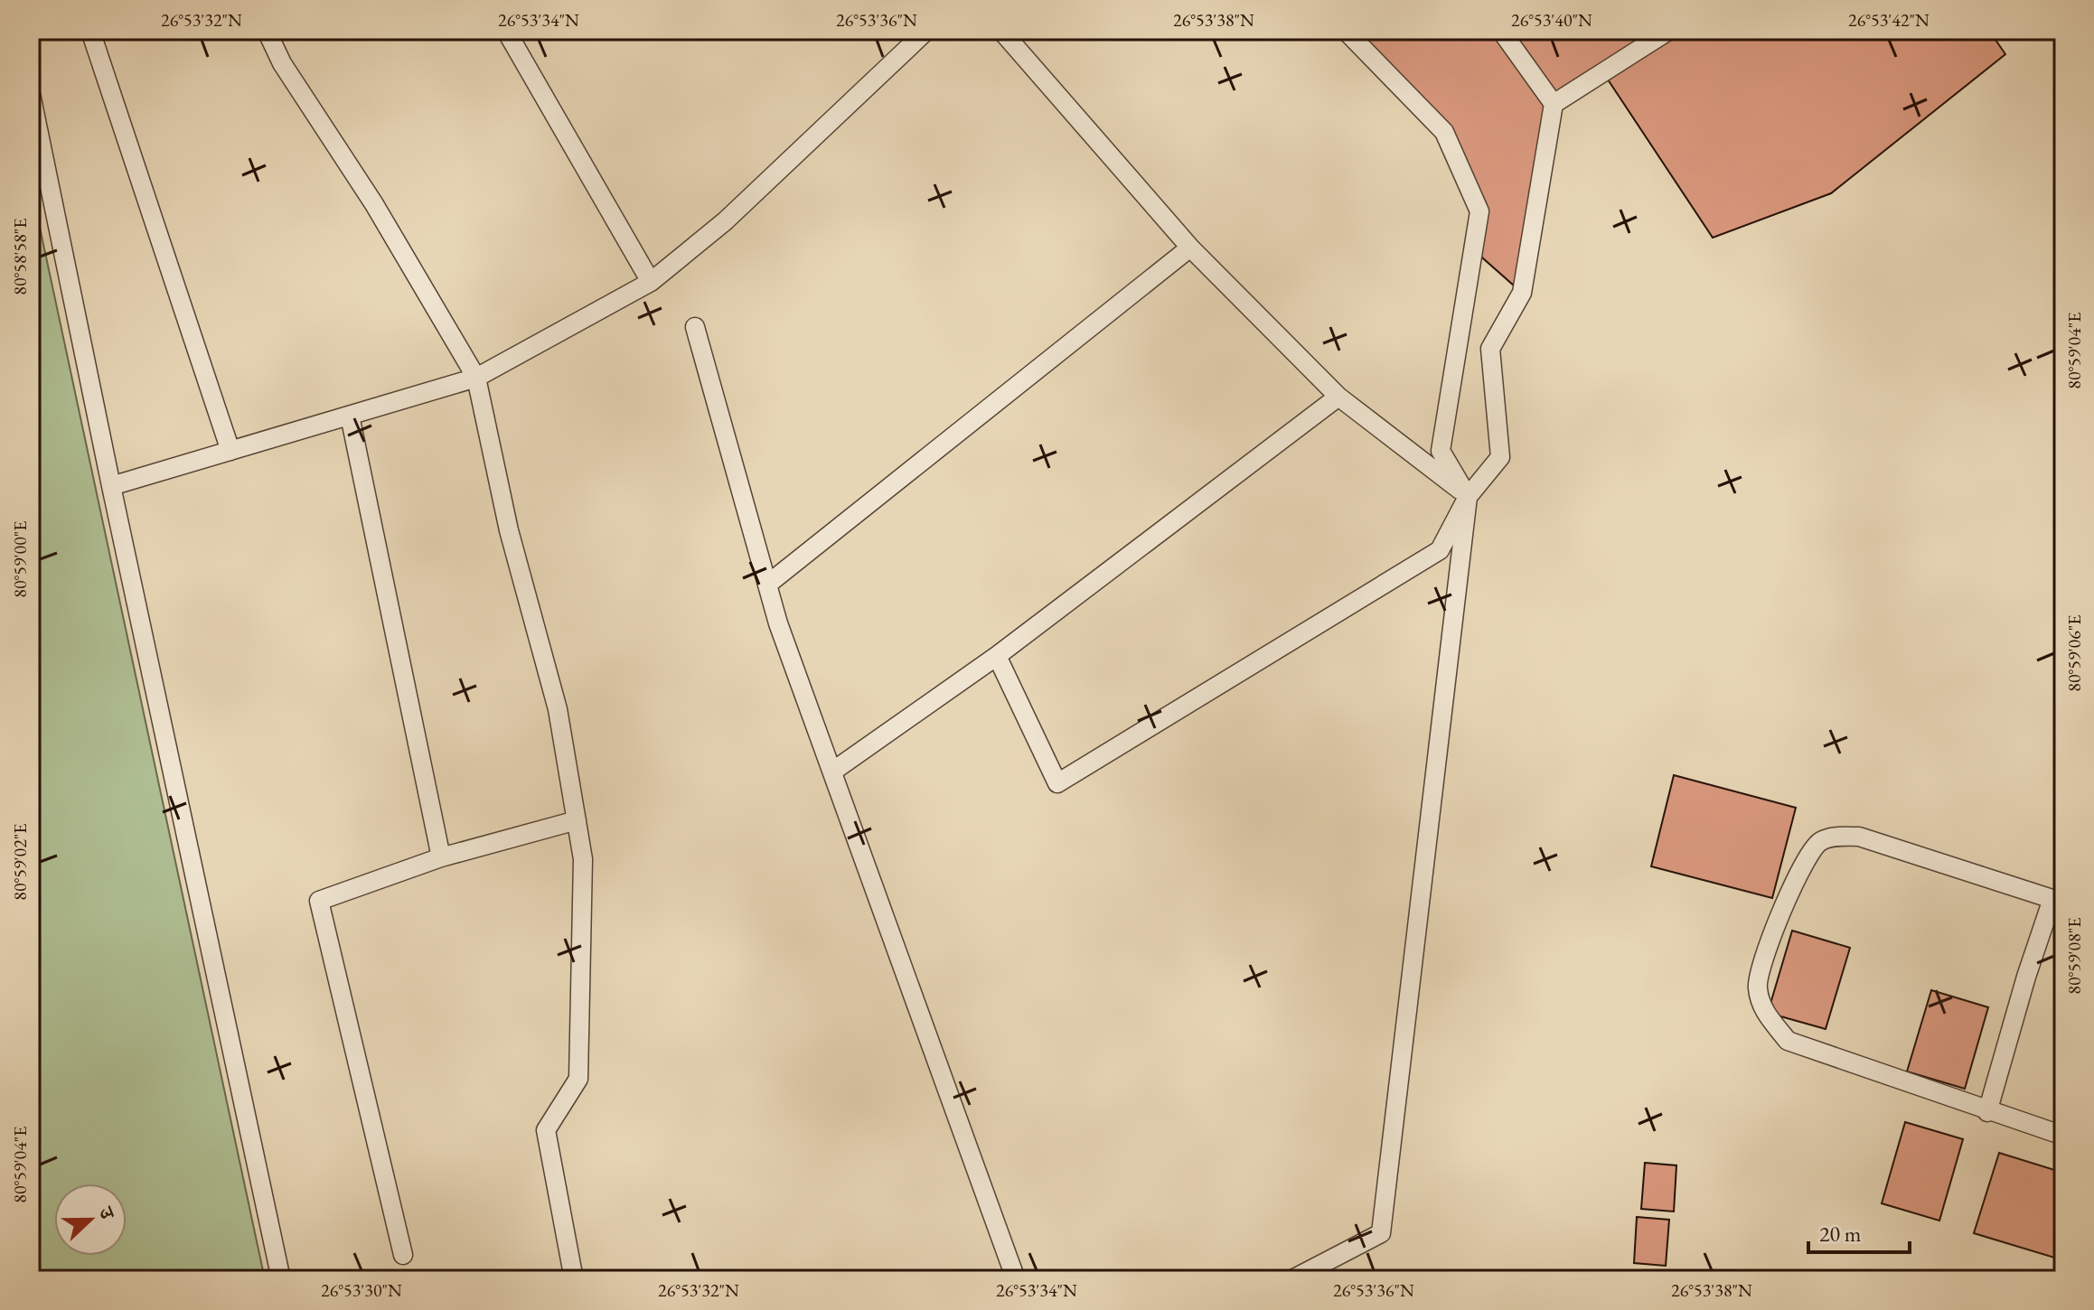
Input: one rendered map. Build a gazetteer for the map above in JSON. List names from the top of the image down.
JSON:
{
  "scale_bar": "20 m",
  "north": "right",
  "coordinates": [
    "26°53'32\"N",
    "26°53'34\"N",
    "26°53'36\"N",
    "26°53'38\"N",
    "26°53'40\"N",
    "26°53'42\"N",
    "80°58'58\"E",
    "80°59'04\"E",
    "80°59'00\"E",
    "80°59'06\"E",
    "80°59'02\"E",
    "80°59'08\"E",
    "26°53'30\"N"
  ]
}
